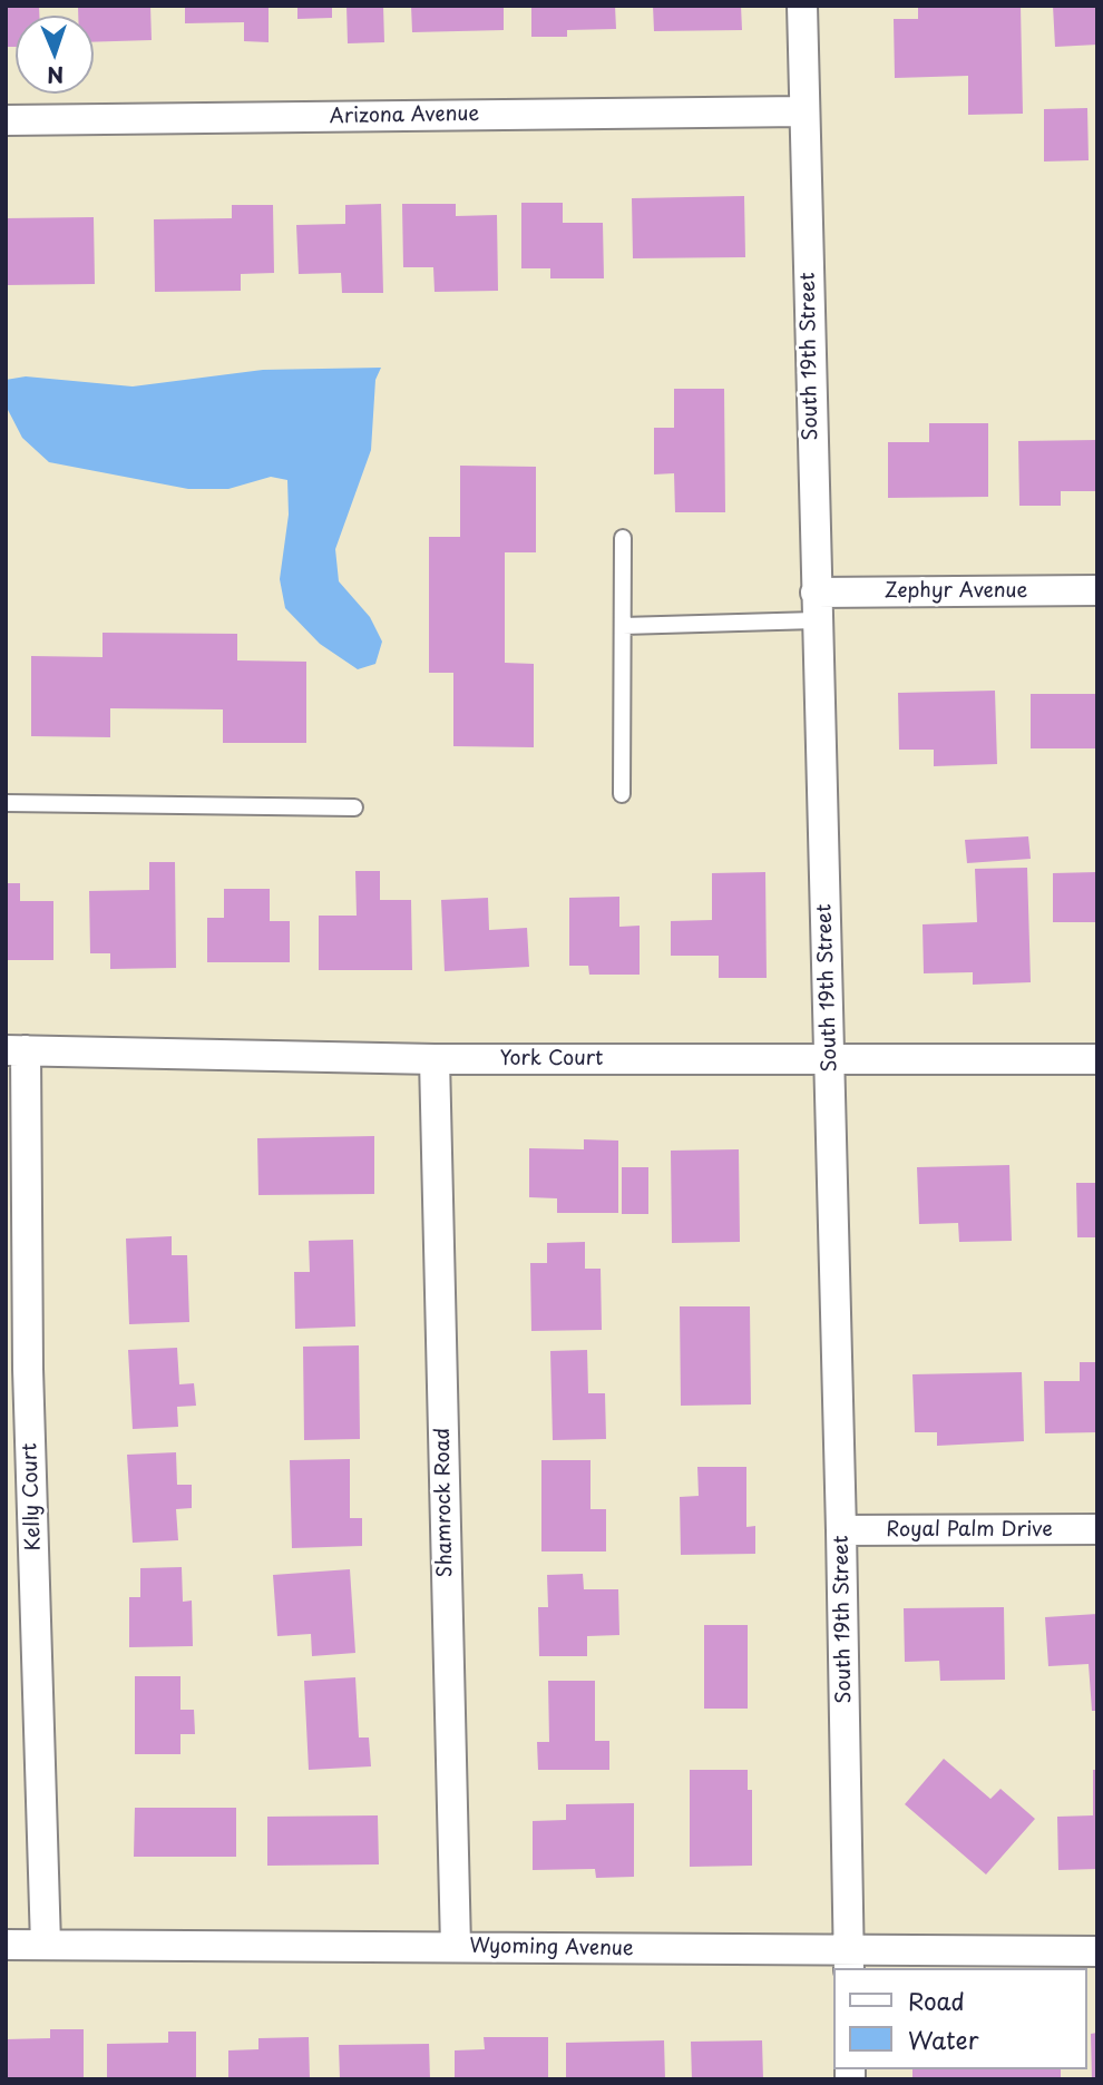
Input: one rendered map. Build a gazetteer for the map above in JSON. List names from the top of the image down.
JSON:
{
  "streets": {
    "street": [
      "Arizona Avenue",
      "South 19th Street",
      "Zephyr Avenue",
      "York Court",
      "Kelly Court",
      "Shamrock Road",
      "Royal Palm Drive",
      "Wyoming Avenue"
    ]
  },
  "crossings": [
    ["Arizona Avenue", "South 19th Street"],
    ["South 19th Street", "Zephyr Avenue"],
    ["South 19th Street", "York Court"],
    ["South 19th Street", "Royal Palm Drive"],
    ["South 19th Street", "Wyoming Avenue"],
    ["York Court", "Kelly Court"],
    ["York Court", "Shamrock Road"],
    ["Kelly Court", "Wyoming Avenue"],
    ["Shamrock Road", "Wyoming Avenue"]
  ],
  "legend": ["Road", "Water"],
  "north": "bottom"
}
